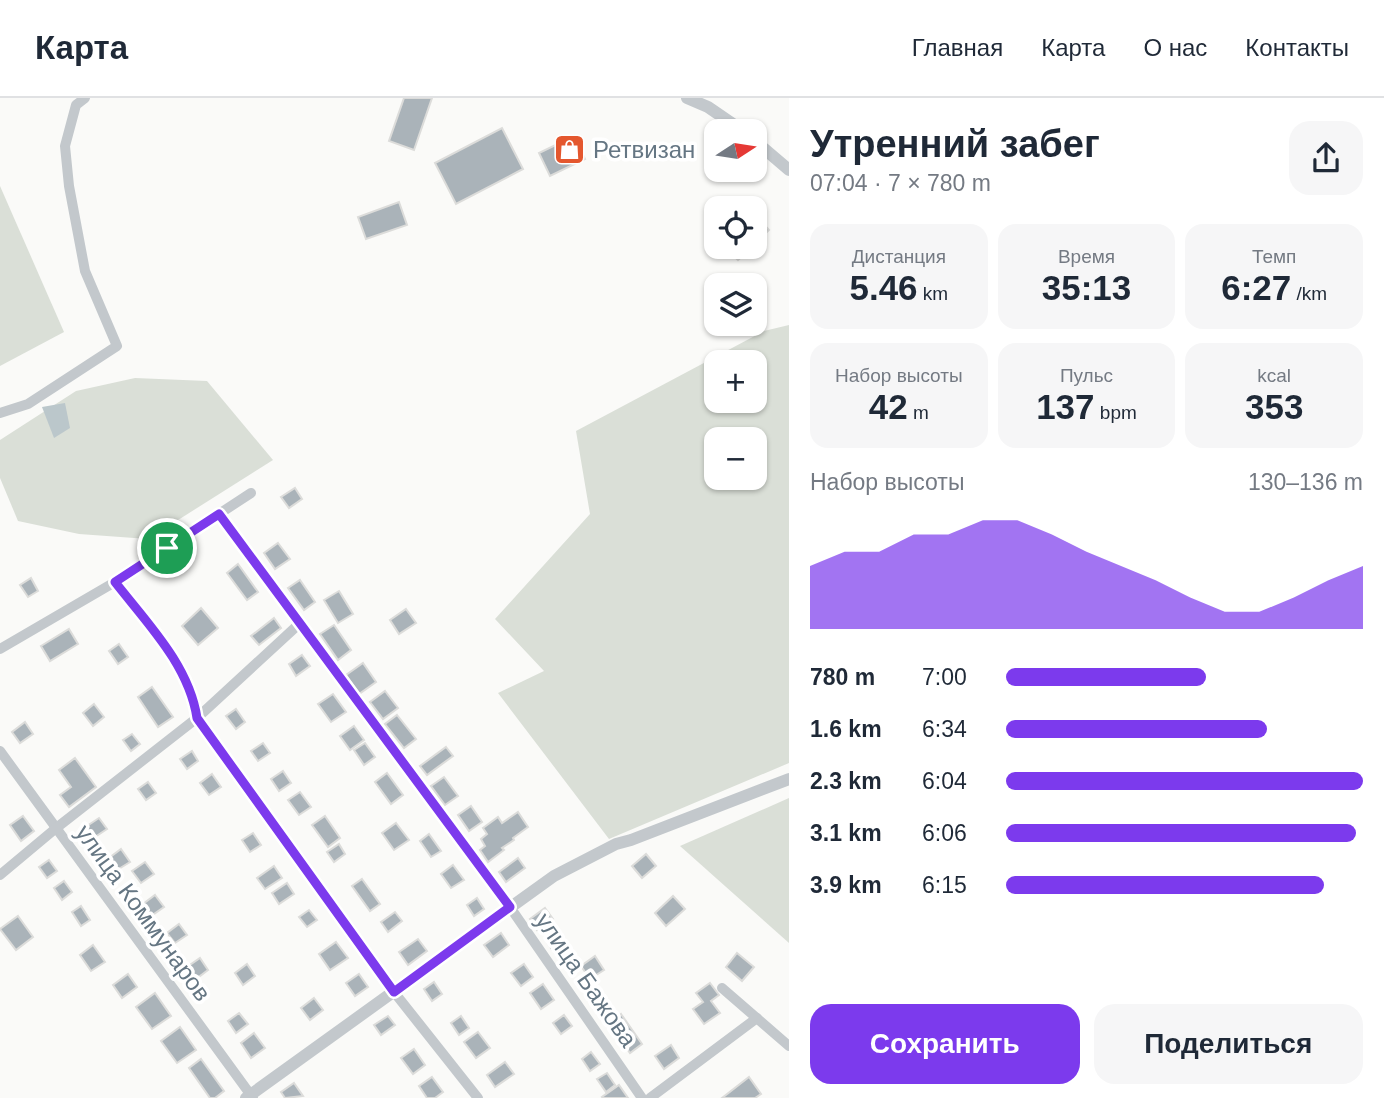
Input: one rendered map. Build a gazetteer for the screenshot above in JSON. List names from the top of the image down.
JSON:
{
  "streets": {
    "street": ["улица Коммунаров", "улица Бажова"]
  },
  "places": {
    "shop": ["Ретвизан"]
  },
  "north": "right",
  "page": {
    "header": "Карта",
    "nav": [
      "Главная",
      "Карта",
      "О нас",
      "Контакты"
    ],
    "heading": ["Утренний забег", "07:04 · 7 × 780 m"],
    "map_buttons": ["+", "−"],
    "stats": [
      ["Дистанция", "5.46 km"],
      ["Время", "35:13"],
      ["Темп", "6:27 /km"],
      ["Набор высоты", "42 m"],
      ["Пульс", "137 bpm"],
      ["kcal", "353"]
    ],
    "chart": ["Набор высоты", "130–136 m"],
    "list": [
      {
        "name": "780 m",
        "note": "7:00"
      },
      {
        "name": "1.6 km",
        "note": "6:34"
      },
      {
        "name": "2.3 km",
        "note": "6:04"
      },
      {
        "name": "3.1 km",
        "note": "6:06"
      },
      {
        "name": "3.9 km",
        "note": "6:15"
      }
    ],
    "buttons": ["Сохранить", "Поделиться"]
  }
}
